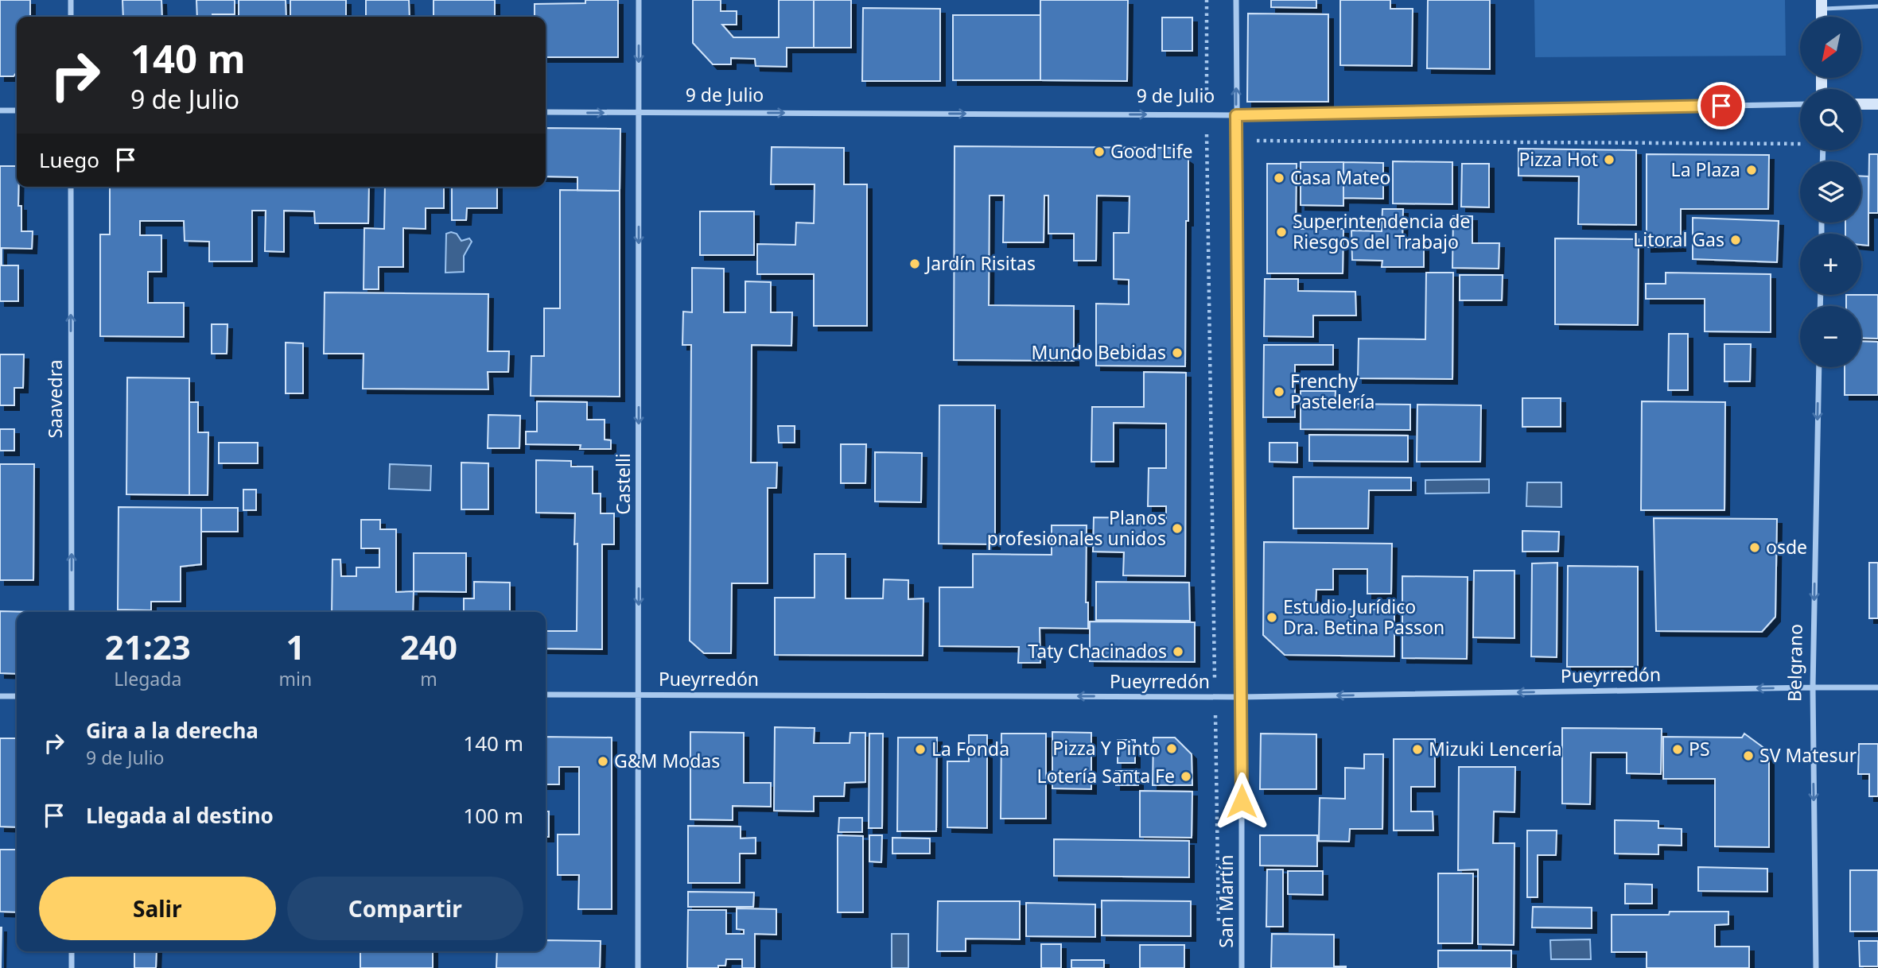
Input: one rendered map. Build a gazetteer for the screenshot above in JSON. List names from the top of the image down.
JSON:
{
  "streets": {
    "street": [
      "9 de Julio",
      "Saavedra",
      "Castelli",
      "Belgrano",
      "Pueyrredón",
      "San Martín"
    ]
  },
  "crossings": [
    ["9 de Julio", "Castelli"],
    ["9 de Julio", "San Martín"],
    ["Castelli", "Pueyrredón"],
    ["Belgrano", "Pueyrredón"],
    ["Pueyrredón", "San Martín"]
  ],
  "one_way": [
    "9 de Julio",
    "Saavedra",
    "Castelli",
    "Belgrano",
    "Pueyrredón"
  ],
  "places": [
    "Good Life",
    "Pizza Hot",
    "La Plaza",
    "Casa Mateo",
    "Superintendencia de Riesgos del Trabajo",
    "Litoral Gas",
    "Jardín Risitas",
    "Mundo Bebidas",
    "Frenchy Pastelería",
    "Planos profesionales unidos",
    "osde",
    "Estudio Jurídico Dra. Betina Passon",
    "Taty Chacinados",
    "Pizza Y Pinto",
    "La Fonda",
    "Mizuki Lencería",
    "PS",
    "SV Matesur",
    "G&M Modas",
    "Lotería Santa Fe"
  ],
  "north": "bottom left",
  "page": {
    "map_buttons": ["+", "−"],
    "turn": ["140 m", "9 de Julio"],
    "then": "Luego",
    "eta": [
      "21:23",
      "Llegada",
      "1",
      "min",
      "240",
      "m"
    ],
    "list": [
      {
        "name": "Gira a la derecha",
        "note": "9 de Julio",
        "value": "140 m"
      },
      {
        "name": "Llegada al destino",
        "value": "100 m"
      }
    ],
    "buttons": ["Salir", "Compartir"]
  }
}
